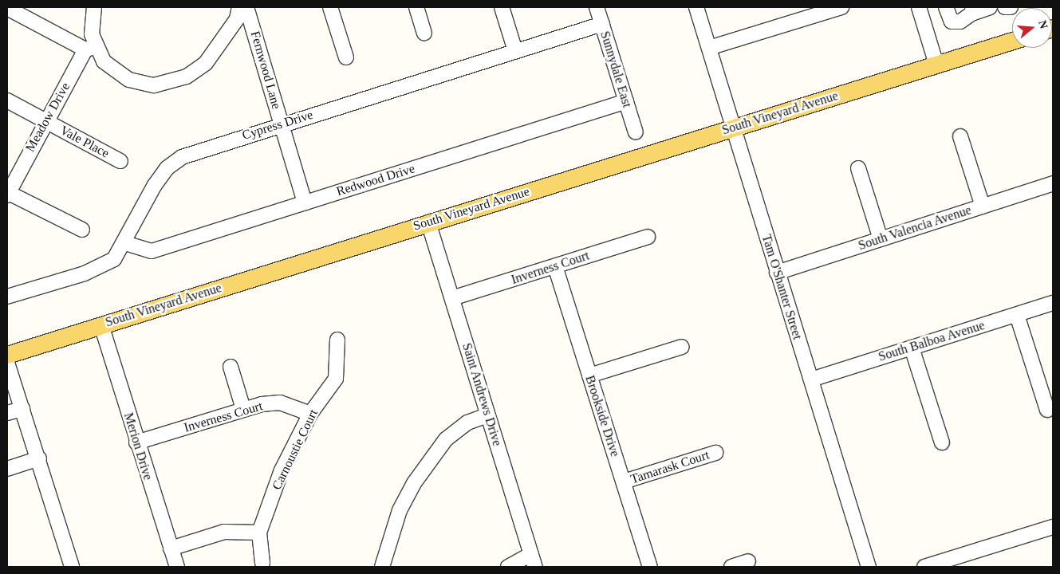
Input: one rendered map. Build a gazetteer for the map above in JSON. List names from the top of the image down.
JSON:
{
  "streets": {
    "main road": ["South Vineyard Avenue"],
    "street": [
      "Sunnydale East",
      "Fernwood Lane",
      "Meadow Drive",
      "Cypress Drive",
      "Vale Place",
      "Redwood Drive",
      "South Valencia Avenue",
      "Inverness Court",
      "Tam O'Shanter Street",
      "South Balboa Avenue",
      "Saint Andrews Drive",
      "Brookside Drive",
      "Merion Drive",
      "Carnoustie Court",
      "Tamarask Court"
    ]
  },
  "crossings": [
    ["Sunnydale East", "Cypress Drive"],
    ["Sunnydale East", "Redwood Drive"],
    ["Fernwood Lane", "Cypress Drive"],
    ["Fernwood Lane", "Redwood Drive"],
    ["South Vineyard Avenue", "Tam O'Shanter Street"],
    ["South Vineyard Avenue", "Saint Andrews Drive"],
    ["South Vineyard Avenue", "Merion Drive"],
    ["Meadow Drive", "Vale Place"],
    ["Cypress Drive", "Redwood Drive"],
    ["South Valencia Avenue", "Tam O'Shanter Street"],
    ["Inverness Court", "Saint Andrews Drive"],
    ["Inverness Court", "Brookside Drive"],
    ["Inverness Court", "Merion Drive"],
    ["Inverness Court", "Carnoustie Court"],
    ["Tam O'Shanter Street", "South Balboa Avenue"],
    ["Brookside Drive", "Tamarask Court"]
  ],
  "north": "right"
}
